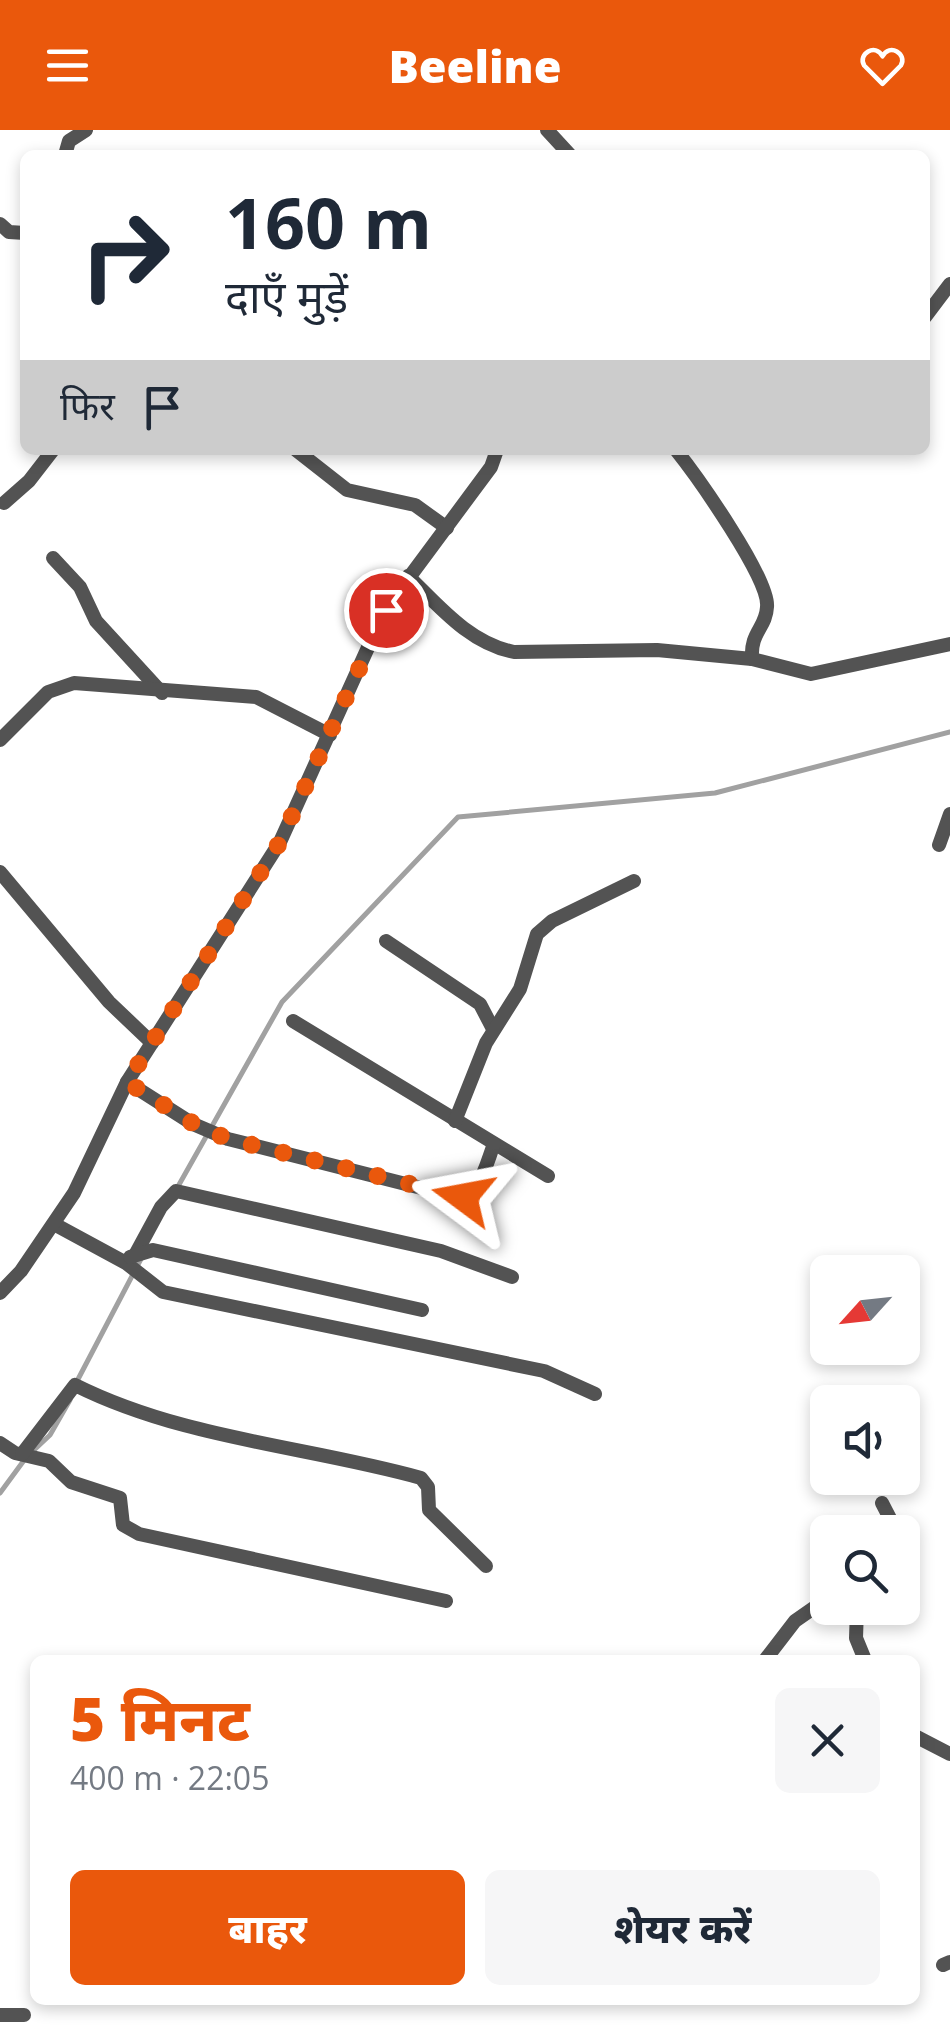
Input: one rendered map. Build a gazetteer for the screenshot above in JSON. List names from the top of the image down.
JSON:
{
  "north": "bottom left",
  "page": {
    "header": "Beeline",
    "turn": ["160 m", "दाएँ मुड़ें"],
    "then": "फिर",
    "heading": ["5 मिनट", "400 m · 22:05"],
    "buttons": ["बाहर", "शेयर करें"]
  }
}
